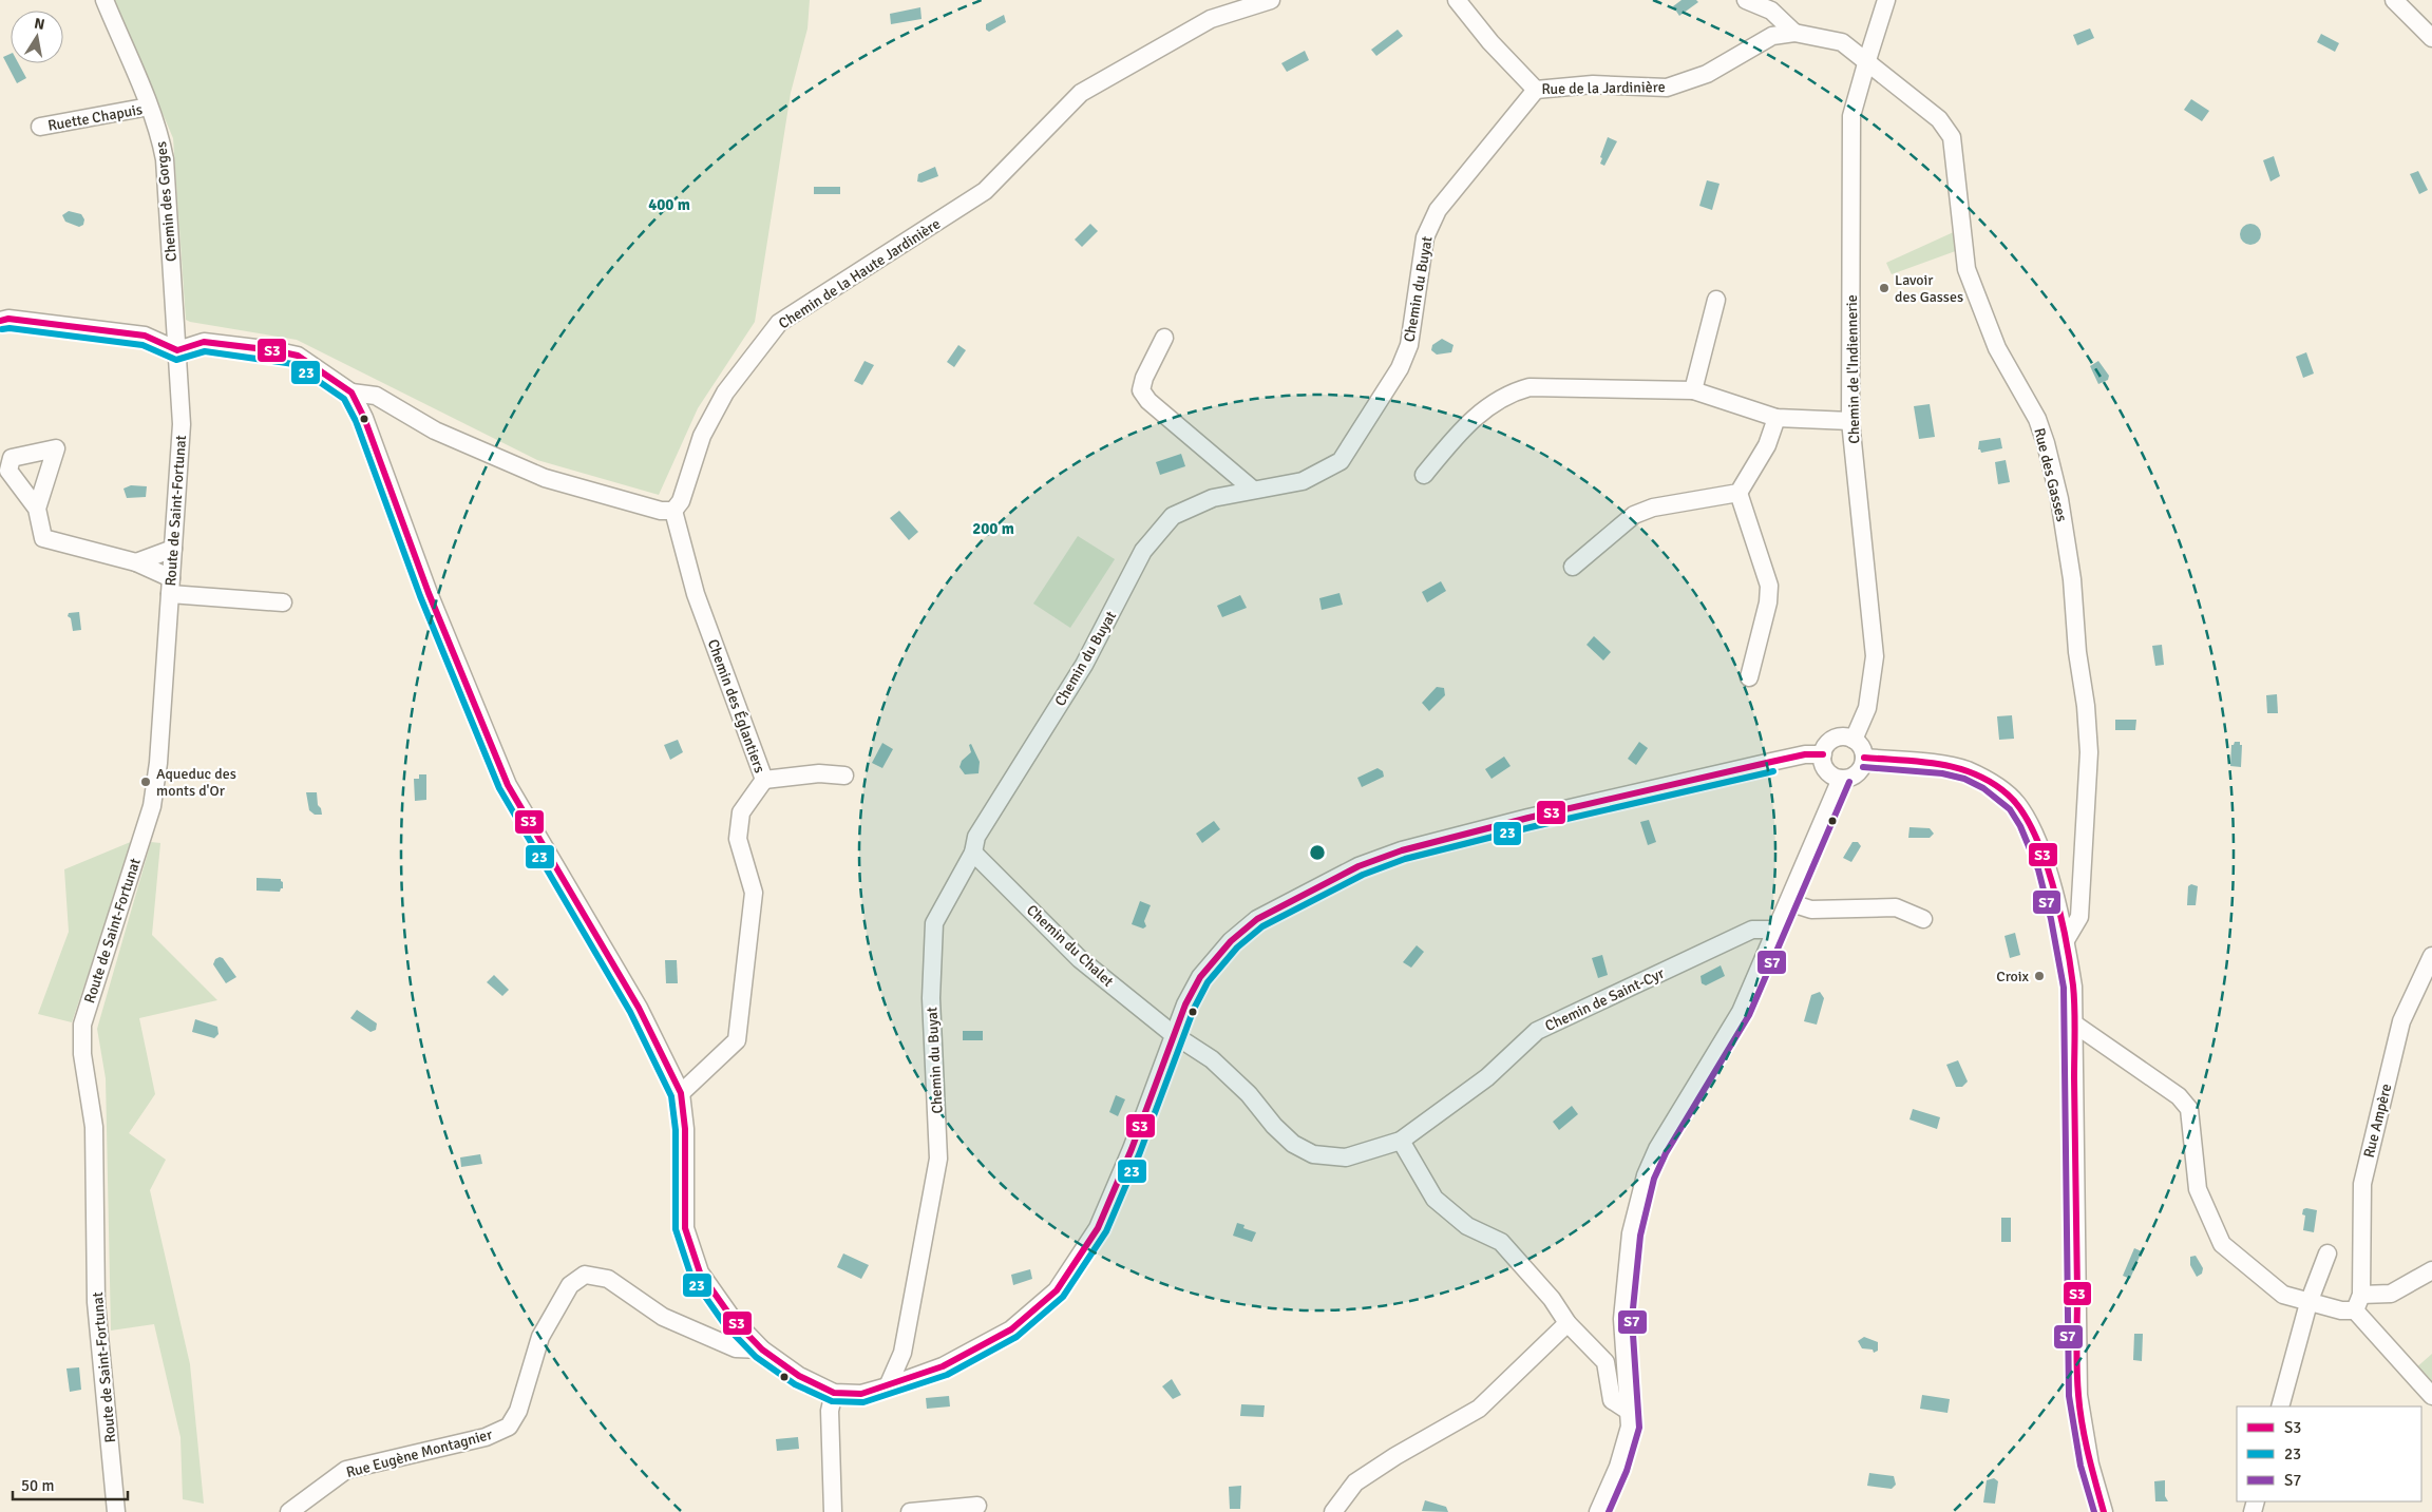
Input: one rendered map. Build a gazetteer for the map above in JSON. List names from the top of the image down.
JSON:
{
  "streets": {
    "street": [
      "Rue de la Jardinière",
      "Ruette Chapuis",
      "Chemin des Gorges",
      "Chemin de la Haute Jardinière",
      "Chemin du Buyat",
      "Chemin de l'Indiennerie",
      "Rue des Gasses",
      "Route de Saint-Fortunat",
      "Chemin des Églantiers",
      "Chemin du Chalet",
      "Chemin de Saint-Cyr",
      "Rue Ampère",
      "Rue Eugène Montagnier"
    ]
  },
  "crossings": [
    ["Rue de la Jardinière", "Chemin du Buyat"],
    ["Rue de la Jardinière", "Chemin de l'Indiennerie"],
    ["Rue de la Jardinière", "Rue des Gasses"],
    ["Ruette Chapuis", "Chemin des Gorges"],
    ["Chemin des Gorges", "Route de Saint-Fortunat"],
    ["Chemin de la Haute Jardinière", "Chemin des Églantiers"],
    ["Chemin du Buyat", "Chemin du Chalet"],
    ["Chemin de l'Indiennerie", "Rue des Gasses"],
    ["Chemin du Chalet", "Chemin de Saint-Cyr"]
  ],
  "places": ["Lavoir des Gasses", "Aqueduc des monts d'Or", "Croix"],
  "lines": ["transit line S3", "transit line 23", "transit line S7"],
  "legend": ["S3", "23", "S7"],
  "scale_bar": "50 m",
  "north": "top",
  "rings": ["400 m", "200 m"]
}
